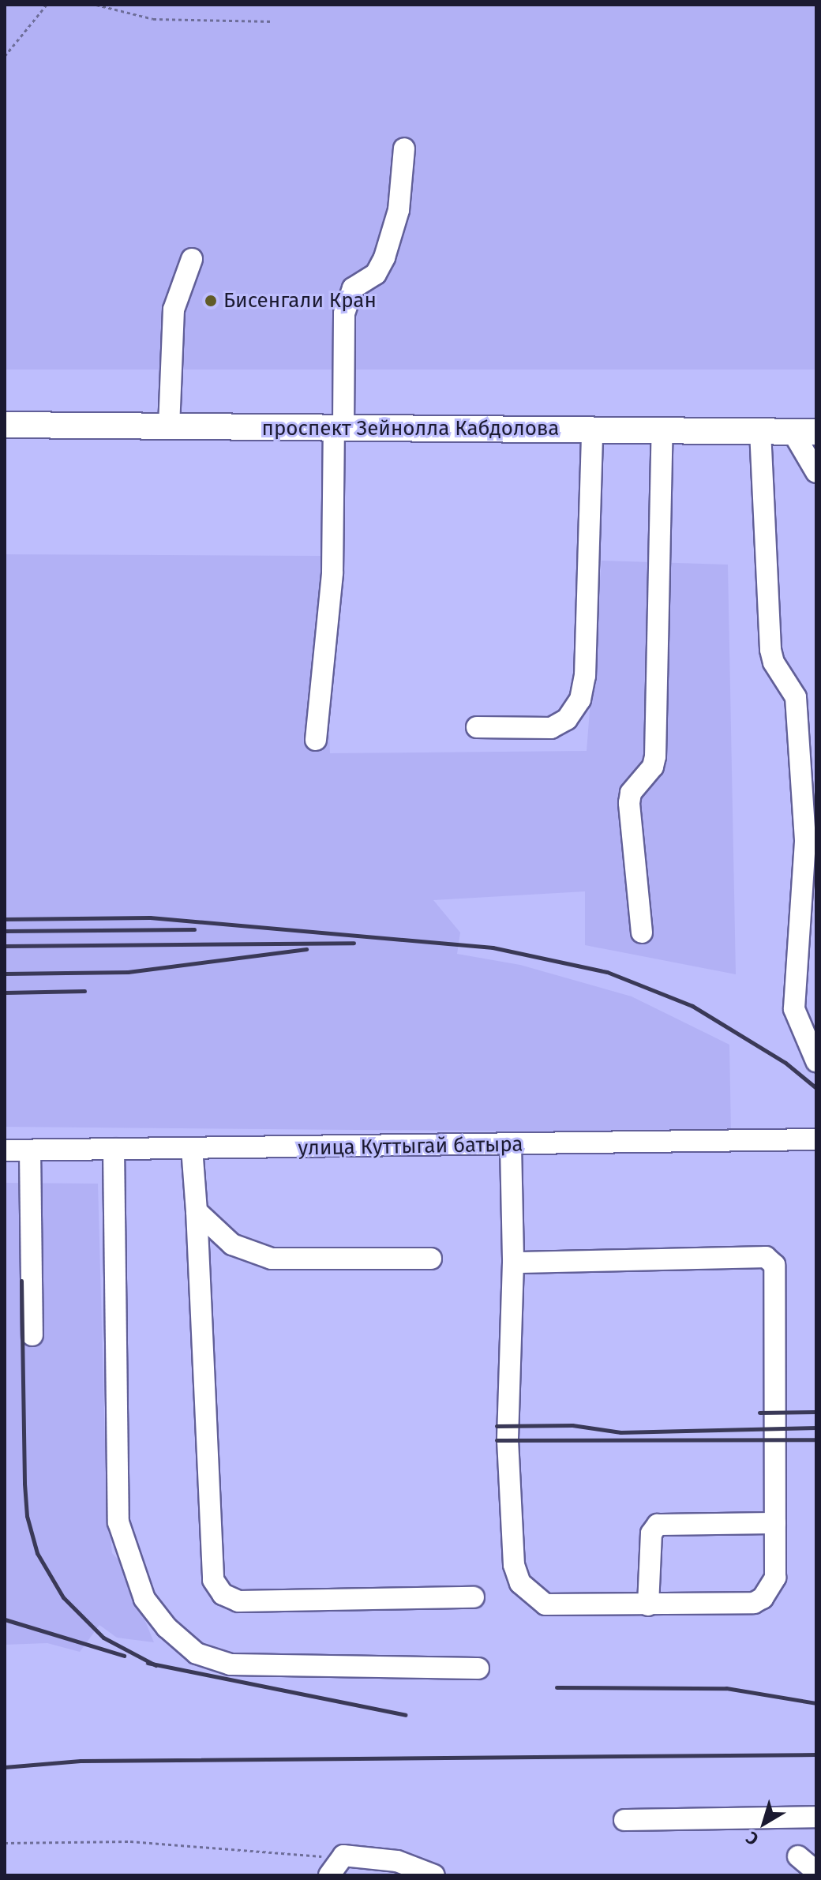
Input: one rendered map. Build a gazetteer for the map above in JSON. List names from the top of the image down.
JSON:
{
  "streets": {
    "main road": ["проспект Зейнолла Кабдолова"],
    "street": ["улица Куттыгай батыра"]
  },
  "places": ["Бисенгали Кран"],
  "north": "bottom left"
}
